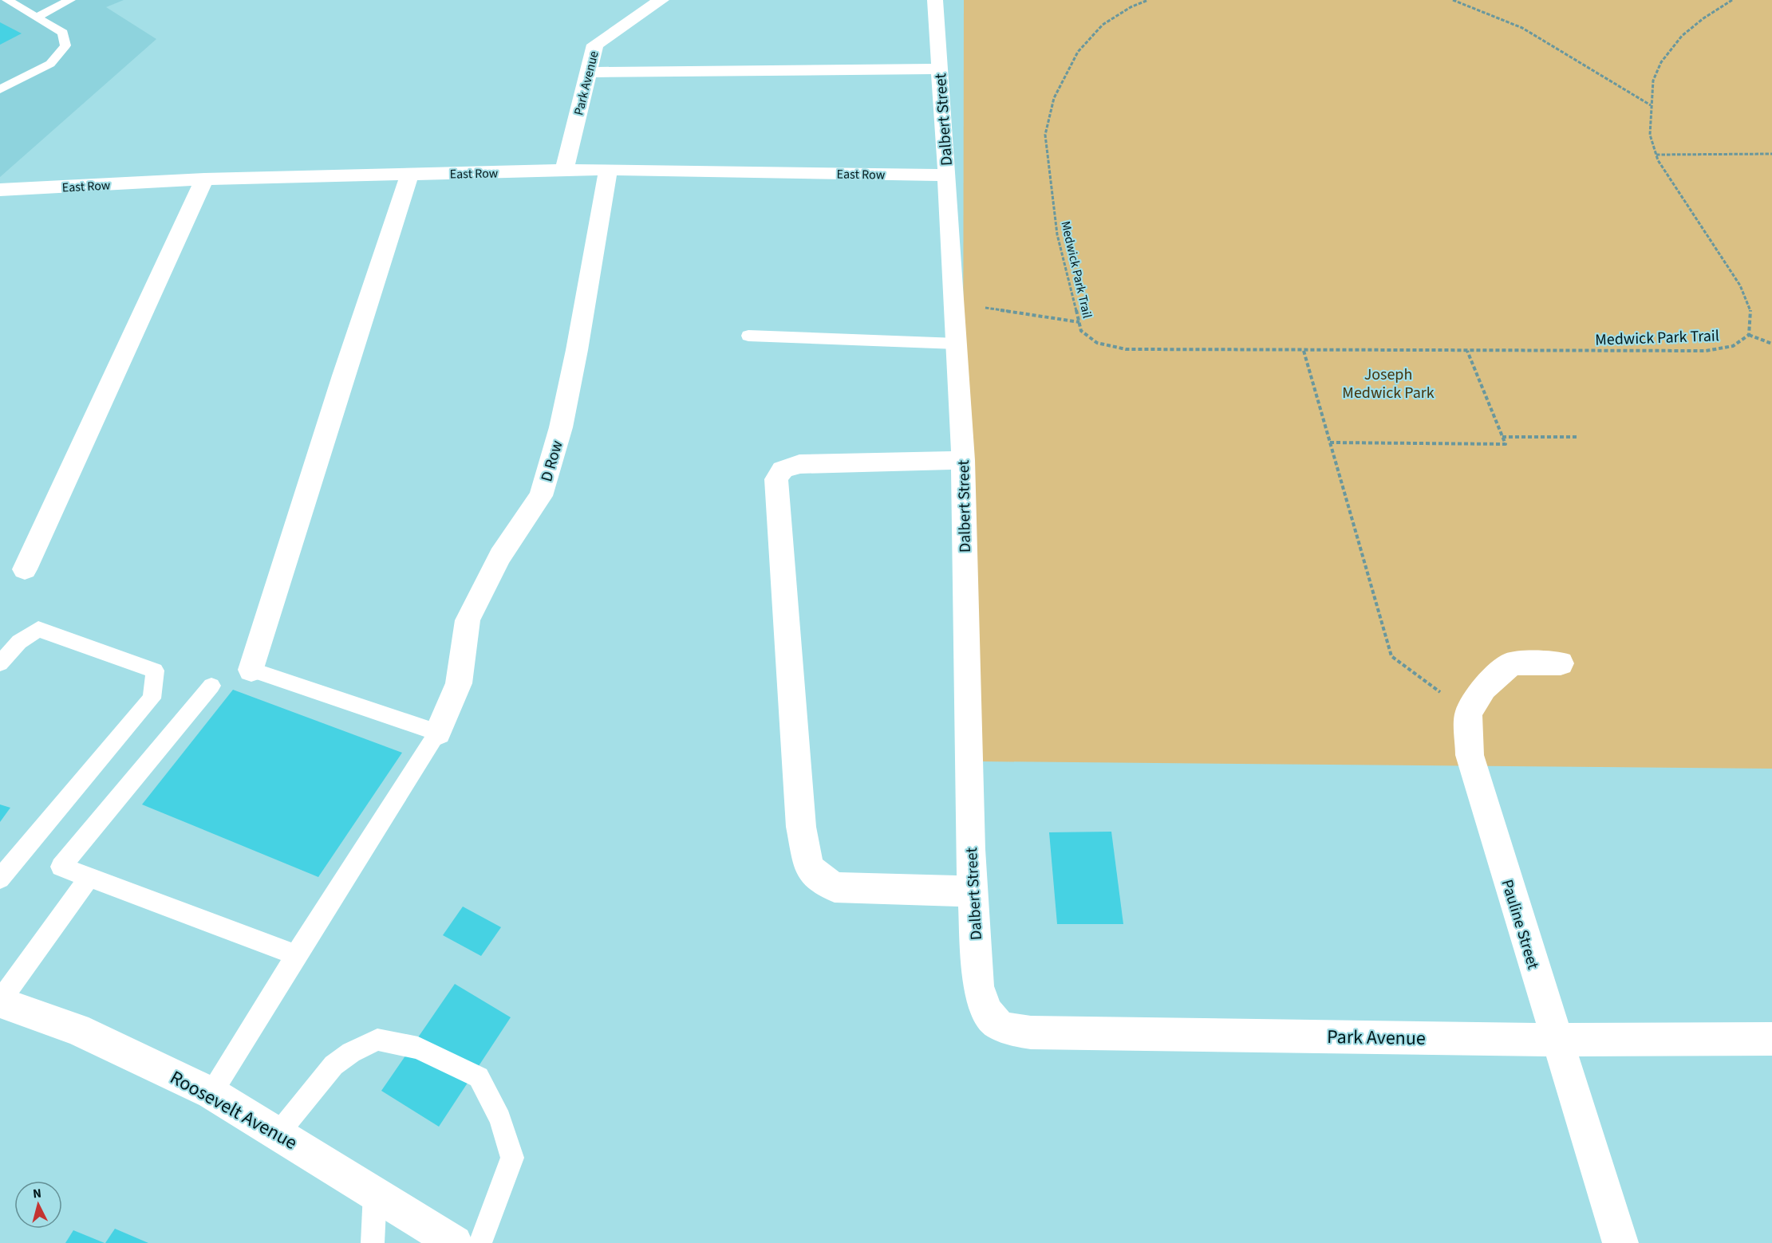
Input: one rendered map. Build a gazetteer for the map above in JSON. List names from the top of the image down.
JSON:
{
  "streets": {
    "street": [
      "Park Avenue",
      "Dalbert Street",
      "East Row",
      "D Row",
      "Pauline Street",
      "Roosevelt Avenue"
    ],
    "path": ["Medwick Park Trail"]
  },
  "crossings": [
    ["Park Avenue", "Dalbert Street"],
    ["Park Avenue", "East Row"],
    ["Park Avenue", "Pauline Street"],
    ["Dalbert Street", "East Row"],
    ["East Row", "D Row"]
  ],
  "parks": ["Joseph Medwick Park"],
  "north": "top"
}
